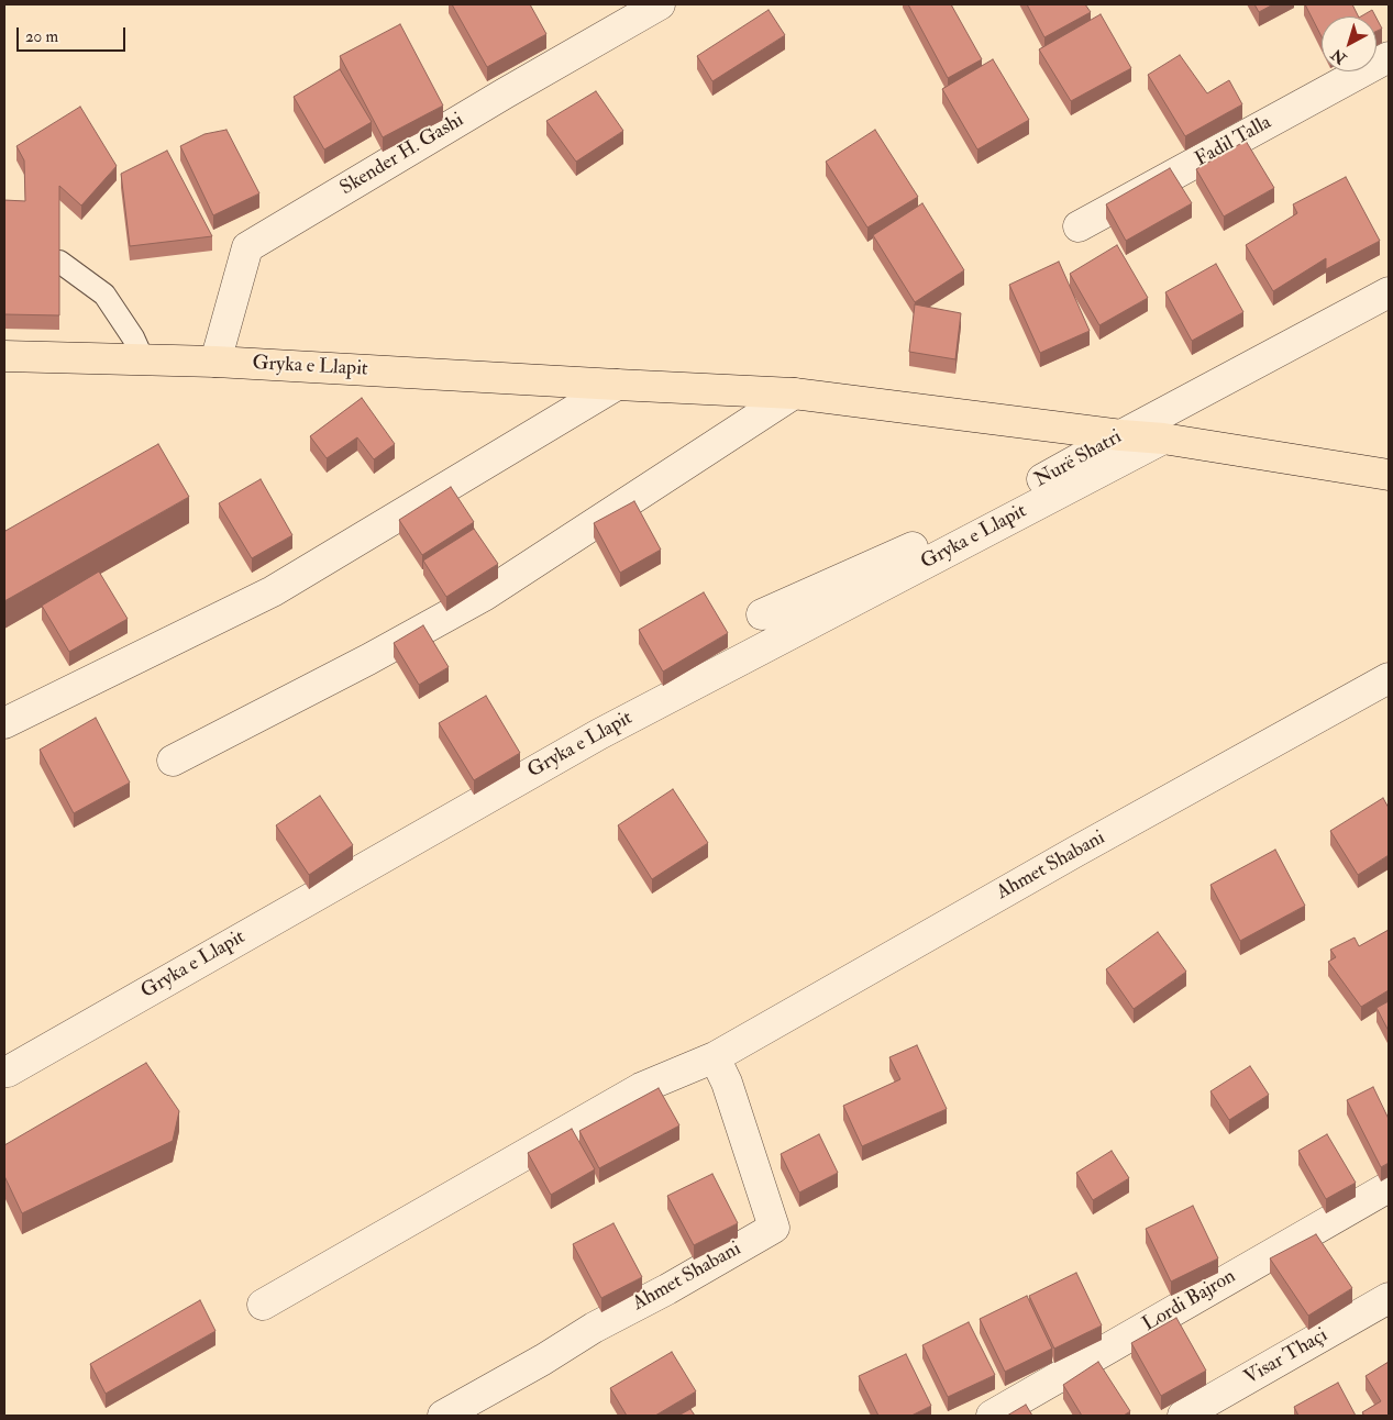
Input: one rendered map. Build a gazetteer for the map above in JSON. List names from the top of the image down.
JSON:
{
  "streets": {
    "main road": ["Gryka e Llapit"],
    "street": [
      "Fadil Talla",
      "Skender H. Gashi",
      "Nurë Shatri",
      "Ahmet Shabani",
      "Lordi Bajron",
      "Visar Thaçi"
    ]
  },
  "crossings": [
    ["Skender H. Gashi", "Gryka e Llapit"],
    ["Gryka e Llapit", "Nurë Shatri"]
  ],
  "scale_bar": "20 m",
  "north": "bottom left"
}
